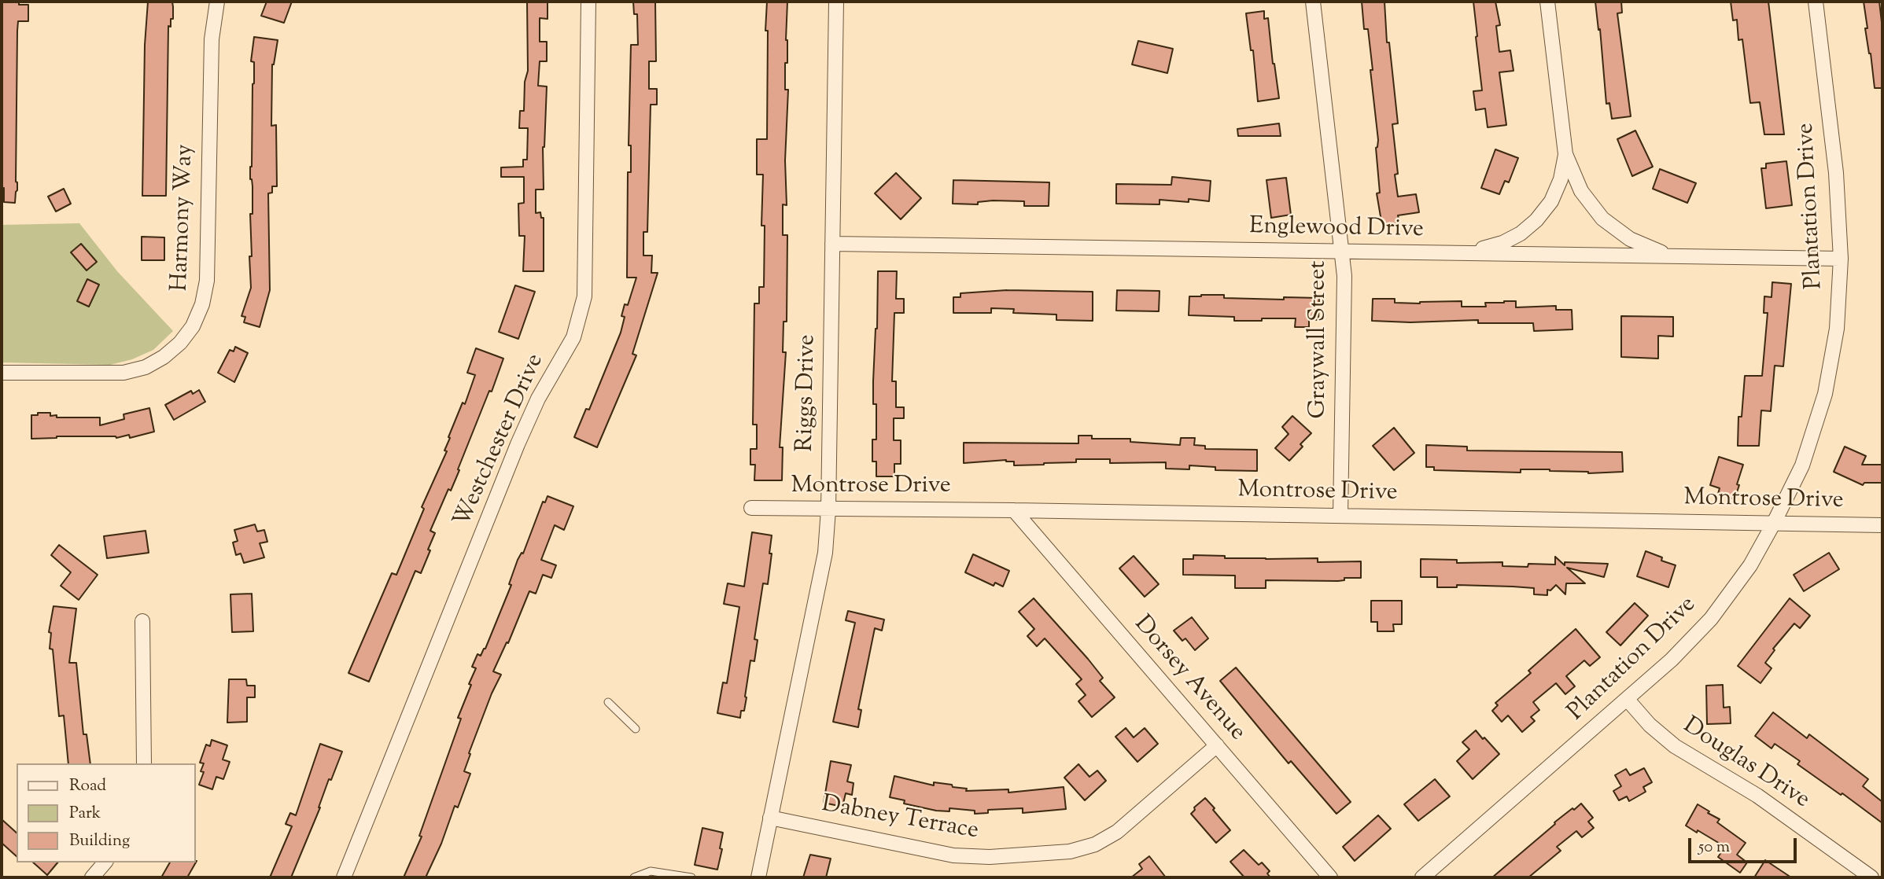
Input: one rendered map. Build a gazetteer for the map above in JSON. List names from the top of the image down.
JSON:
{
  "streets": {
    "street": [
      "Plantation Drive",
      "Harmony Way",
      "Englewood Drive",
      "Graywall Street",
      "Riggs Drive",
      "Westchester Drive",
      "Montrose Drive",
      "Dorsey Avenue",
      "Douglas Drive",
      "Dabney Terrace"
    ]
  },
  "crossings": [
    ["Plantation Drive", "Englewood Drive"],
    ["Plantation Drive", "Montrose Drive"],
    ["Plantation Drive", "Douglas Drive"],
    ["Englewood Drive", "Graywall Street"],
    ["Englewood Drive", "Riggs Drive"],
    ["Graywall Street", "Montrose Drive"],
    ["Riggs Drive", "Montrose Drive"],
    ["Riggs Drive", "Dabney Terrace"],
    ["Montrose Drive", "Dorsey Avenue"],
    ["Dorsey Avenue", "Dabney Terrace"]
  ],
  "legend": ["Road", "Park", "Building"],
  "scale_bar": "50 m"
}
